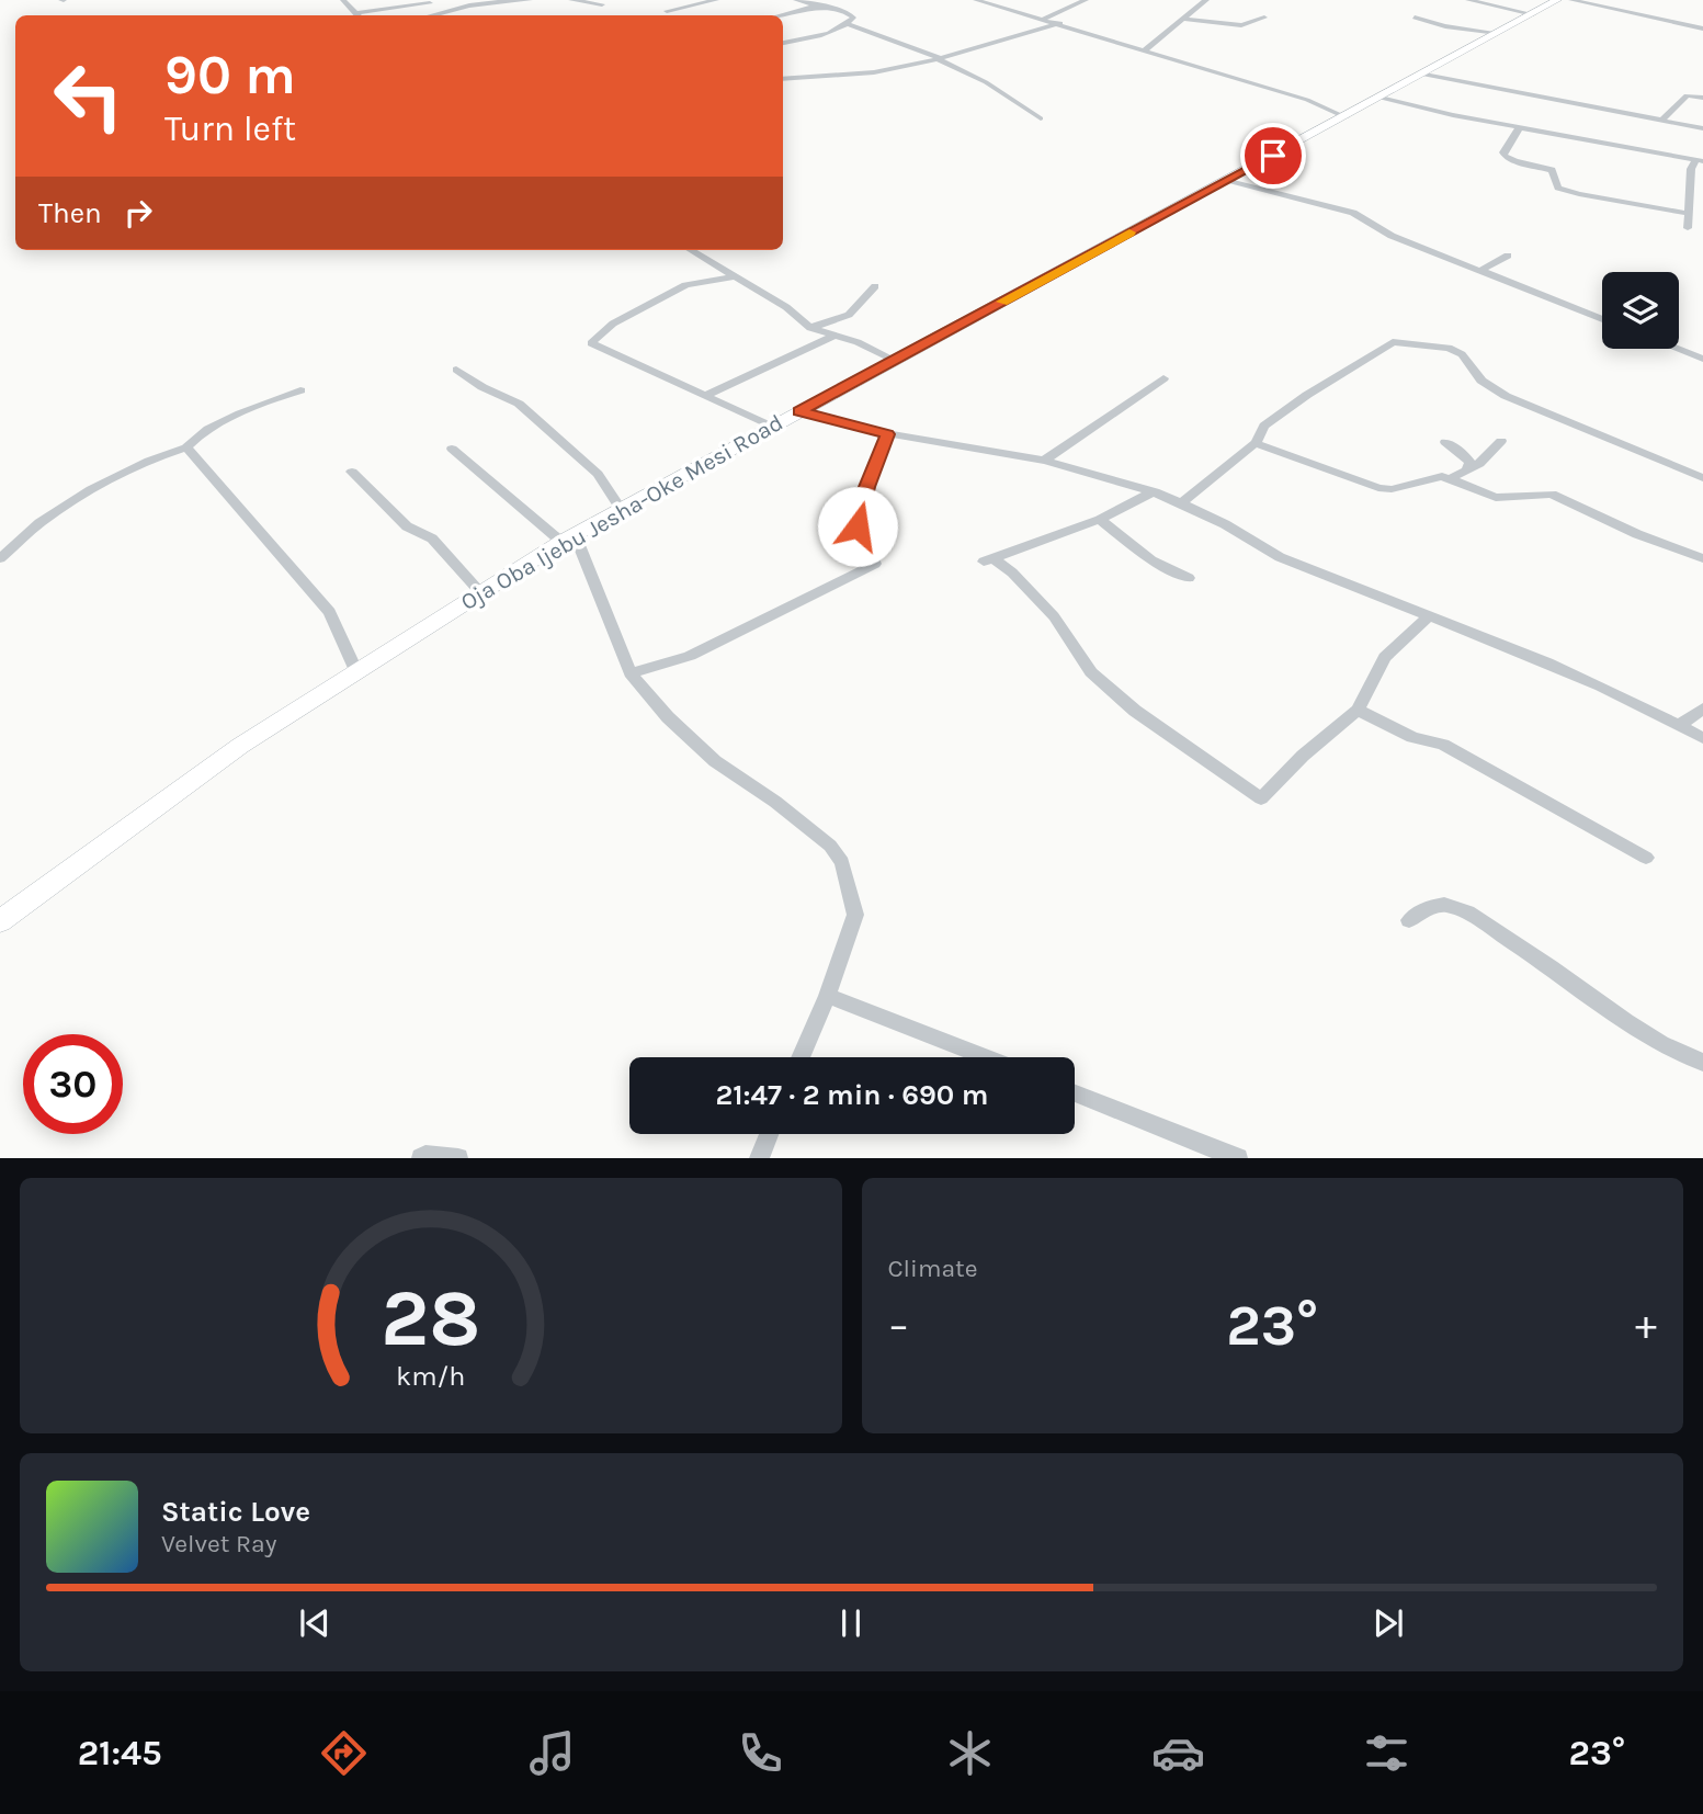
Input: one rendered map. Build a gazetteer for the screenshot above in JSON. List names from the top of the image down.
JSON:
{
  "streets": {
    "main road": ["Oja Oba Ijebu Jesha-Oke Mesi Road"]
  },
  "page": {
    "turn": ["90 m", "Turn left"],
    "then": "Then",
    "limit": "30",
    "trip": "21:47 · 2 min · 690 m",
    "tile": "Climate",
    "heat": ["−", "23°", "+"],
    "song": ["Static Love", "Velvet Ray"],
    "tabs": ["21:45", "23°"],
    "gauge": ["28", "km/h"]
  }
}
